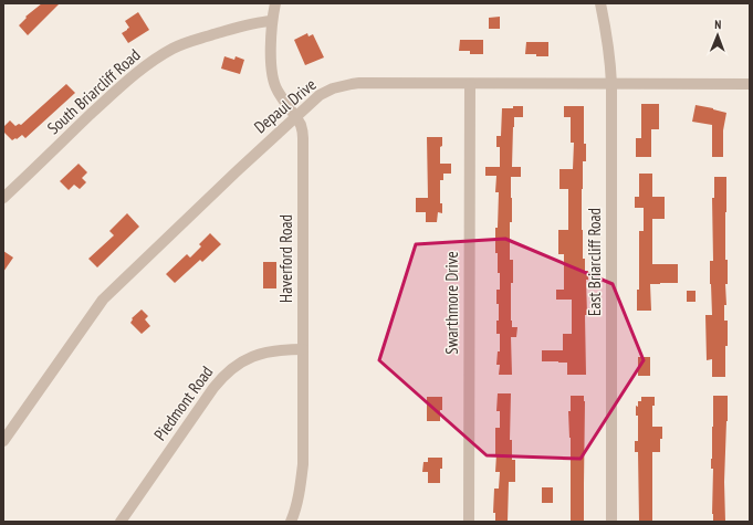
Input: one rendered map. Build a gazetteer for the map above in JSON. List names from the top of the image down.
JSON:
{
  "streets": {
    "street": [
      "South Briarcliff Road",
      "Depaul Drive",
      "Haverford Road",
      "East Briarcliff Road",
      "Swarthmore Drive",
      "Piedmont Road"
    ]
  },
  "crossings": [
    ["South Briarcliff Road", "Haverford Road"],
    ["Depaul Drive", "Haverford Road"],
    ["Depaul Drive", "East Briarcliff Road"],
    ["Depaul Drive", "Swarthmore Drive"],
    ["Haverford Road", "Piedmont Road"]
  ],
  "north": "top"
}
